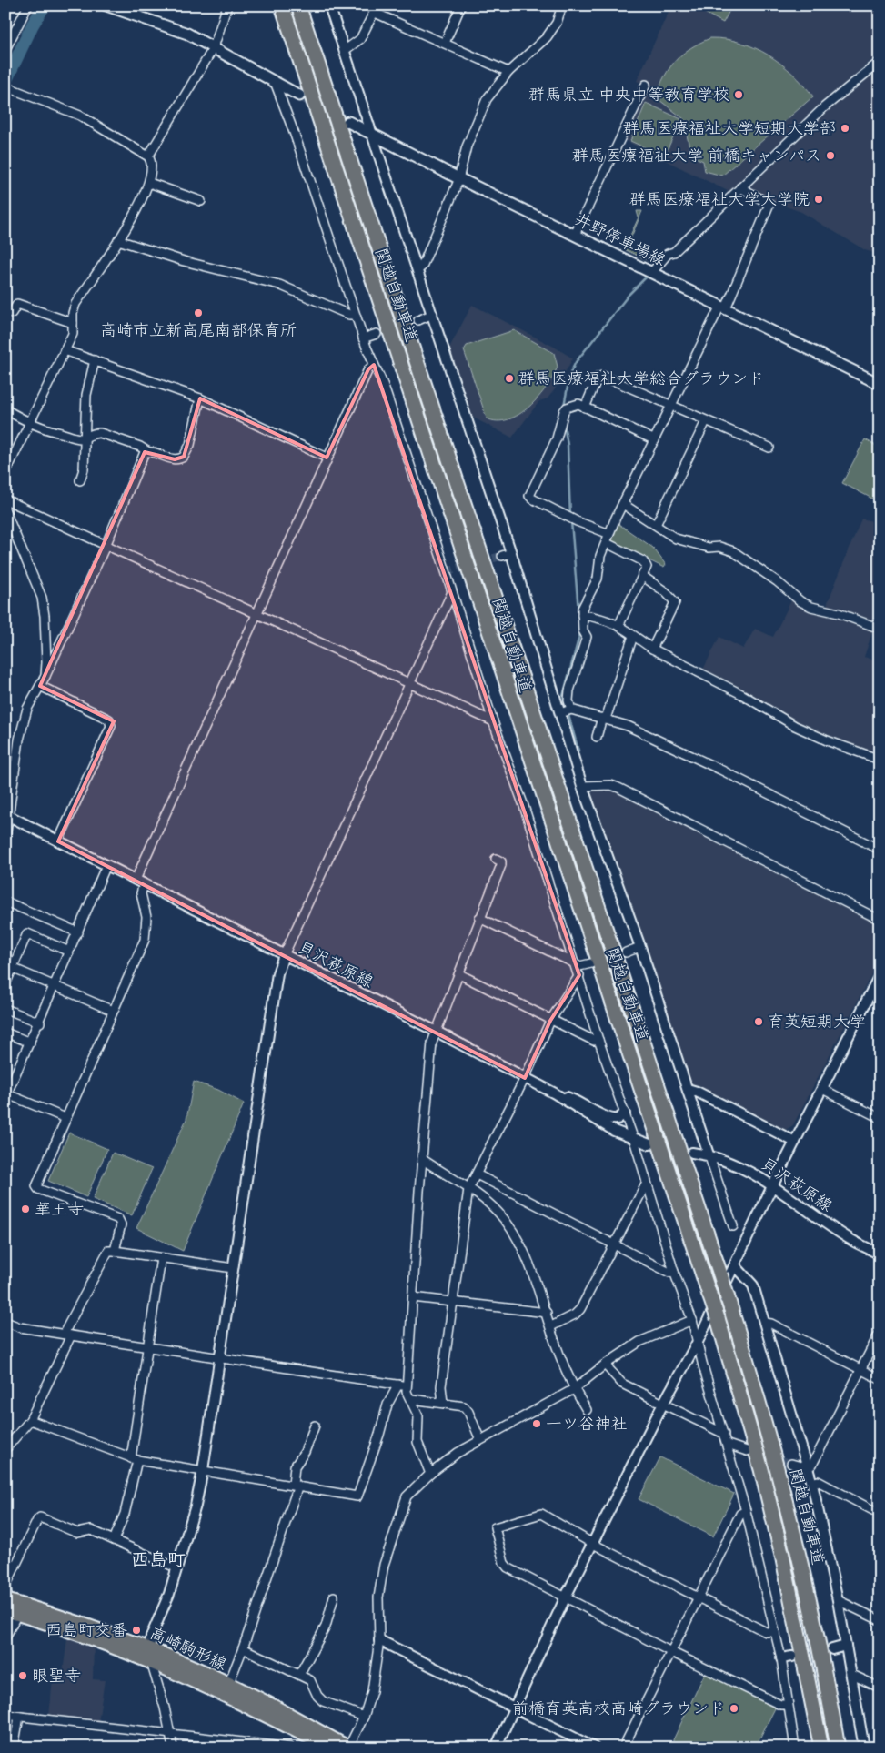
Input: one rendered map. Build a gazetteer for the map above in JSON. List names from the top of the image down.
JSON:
{
  "streets": {
    "highway": ["関越自動車道"],
    "main road": ["井野停車場線", "高崎駒形線"],
    "street": ["貝沢萩原線"]
  },
  "districts": ["西島町"],
  "places": [
    "群馬県立 中央中等教育学校",
    "群馬医療福祉大学短期大学部",
    "群馬医療福祉大学 前橋キャンパス",
    "群馬医療福祉大学大学院",
    "高崎市立新高尾南部保育所",
    "群馬医療福祉大学総合グラウンド",
    "育英短期大学",
    "華王寺",
    "一ツ谷神社",
    "西島町交番",
    "眼聖寺",
    "前橋育英高校高崎グラウンド"
  ]
}
